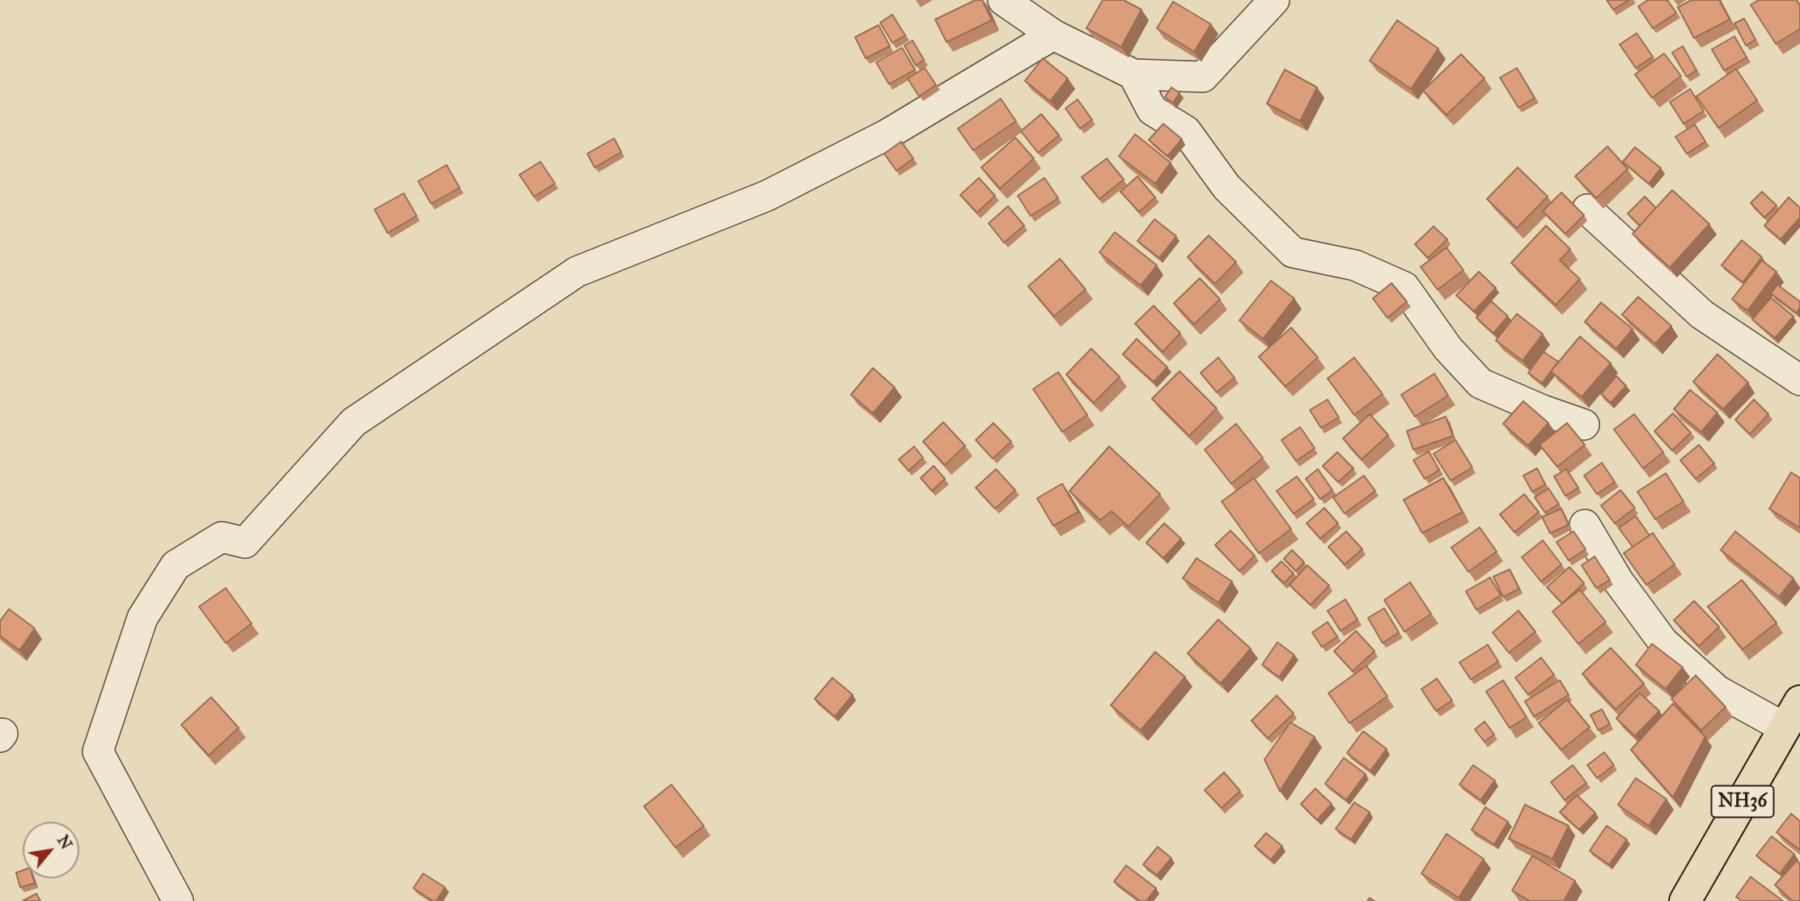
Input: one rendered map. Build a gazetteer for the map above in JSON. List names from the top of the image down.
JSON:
{
  "streets": {
    "highway": ["NH36"]
  },
  "north": "top right"
}
